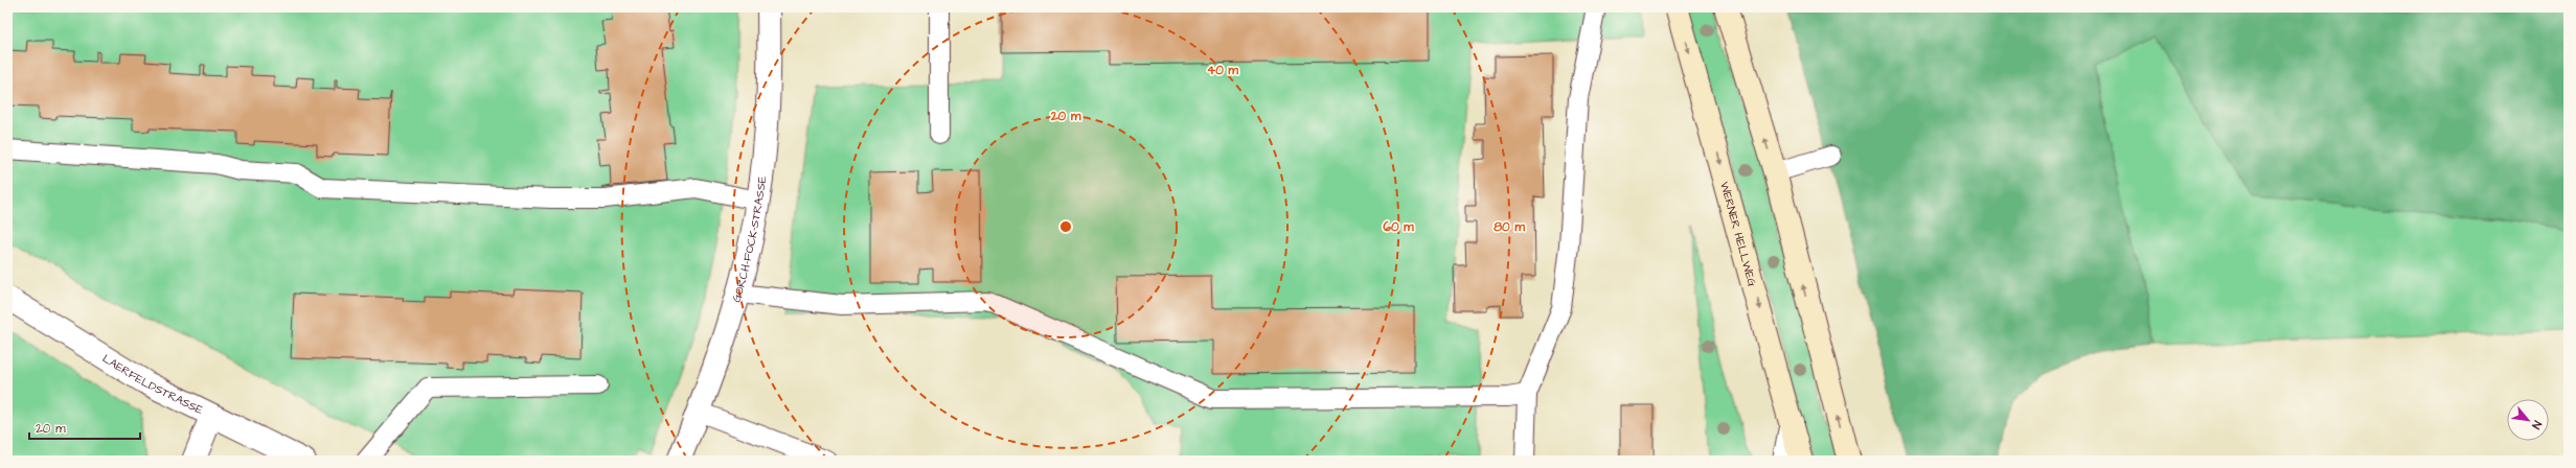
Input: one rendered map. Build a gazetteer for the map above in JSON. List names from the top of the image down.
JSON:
{
  "streets": {
    "main road": ["WERNER HELLWEG"],
    "street": ["GORCH-FOCK-STRASSE", "LAERFELDSTRASSE"]
  },
  "scale_bar": "20 m",
  "north": "bottom right",
  "rings": [
    "40 m",
    "20 m",
    "60 m",
    "80 m"
  ]
}
